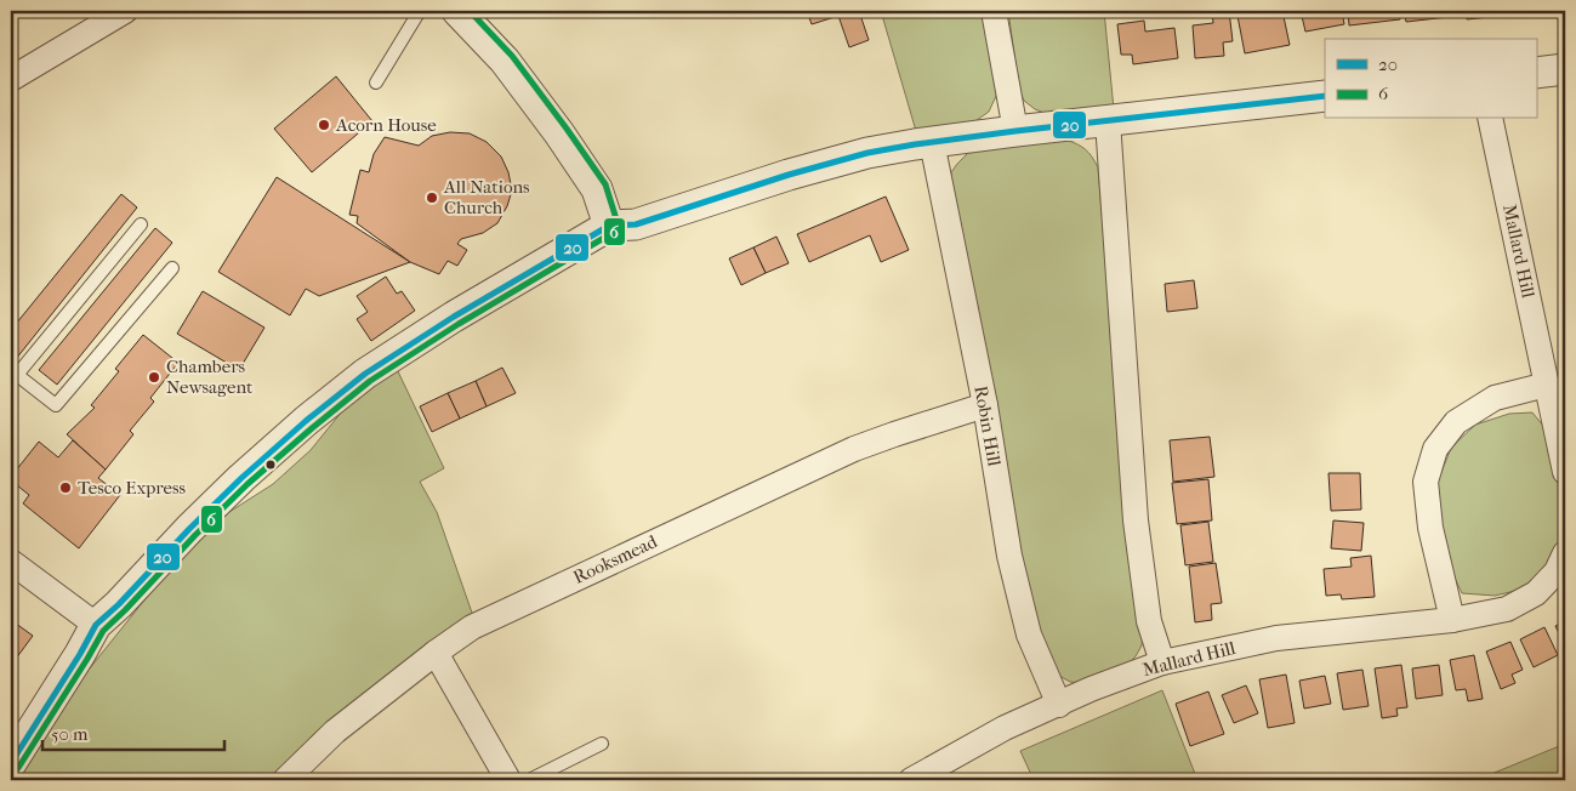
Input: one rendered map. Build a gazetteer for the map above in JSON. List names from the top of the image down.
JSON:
{
  "streets": {
    "street": ["Mallard Hill", "Robin Hill", "Rooksmead"]
  },
  "crossings": [
    ["Mallard Hill", "Robin Hill"],
    ["Robin Hill", "Rooksmead"]
  ],
  "places": [
    "Acorn House",
    "All Nations Church",
    "Chambers Newsagent",
    "Tesco Express"
  ],
  "lines": ["transit line 6", "transit line 20"],
  "legend": ["20", "6"],
  "scale_bar": "50 m"
}
